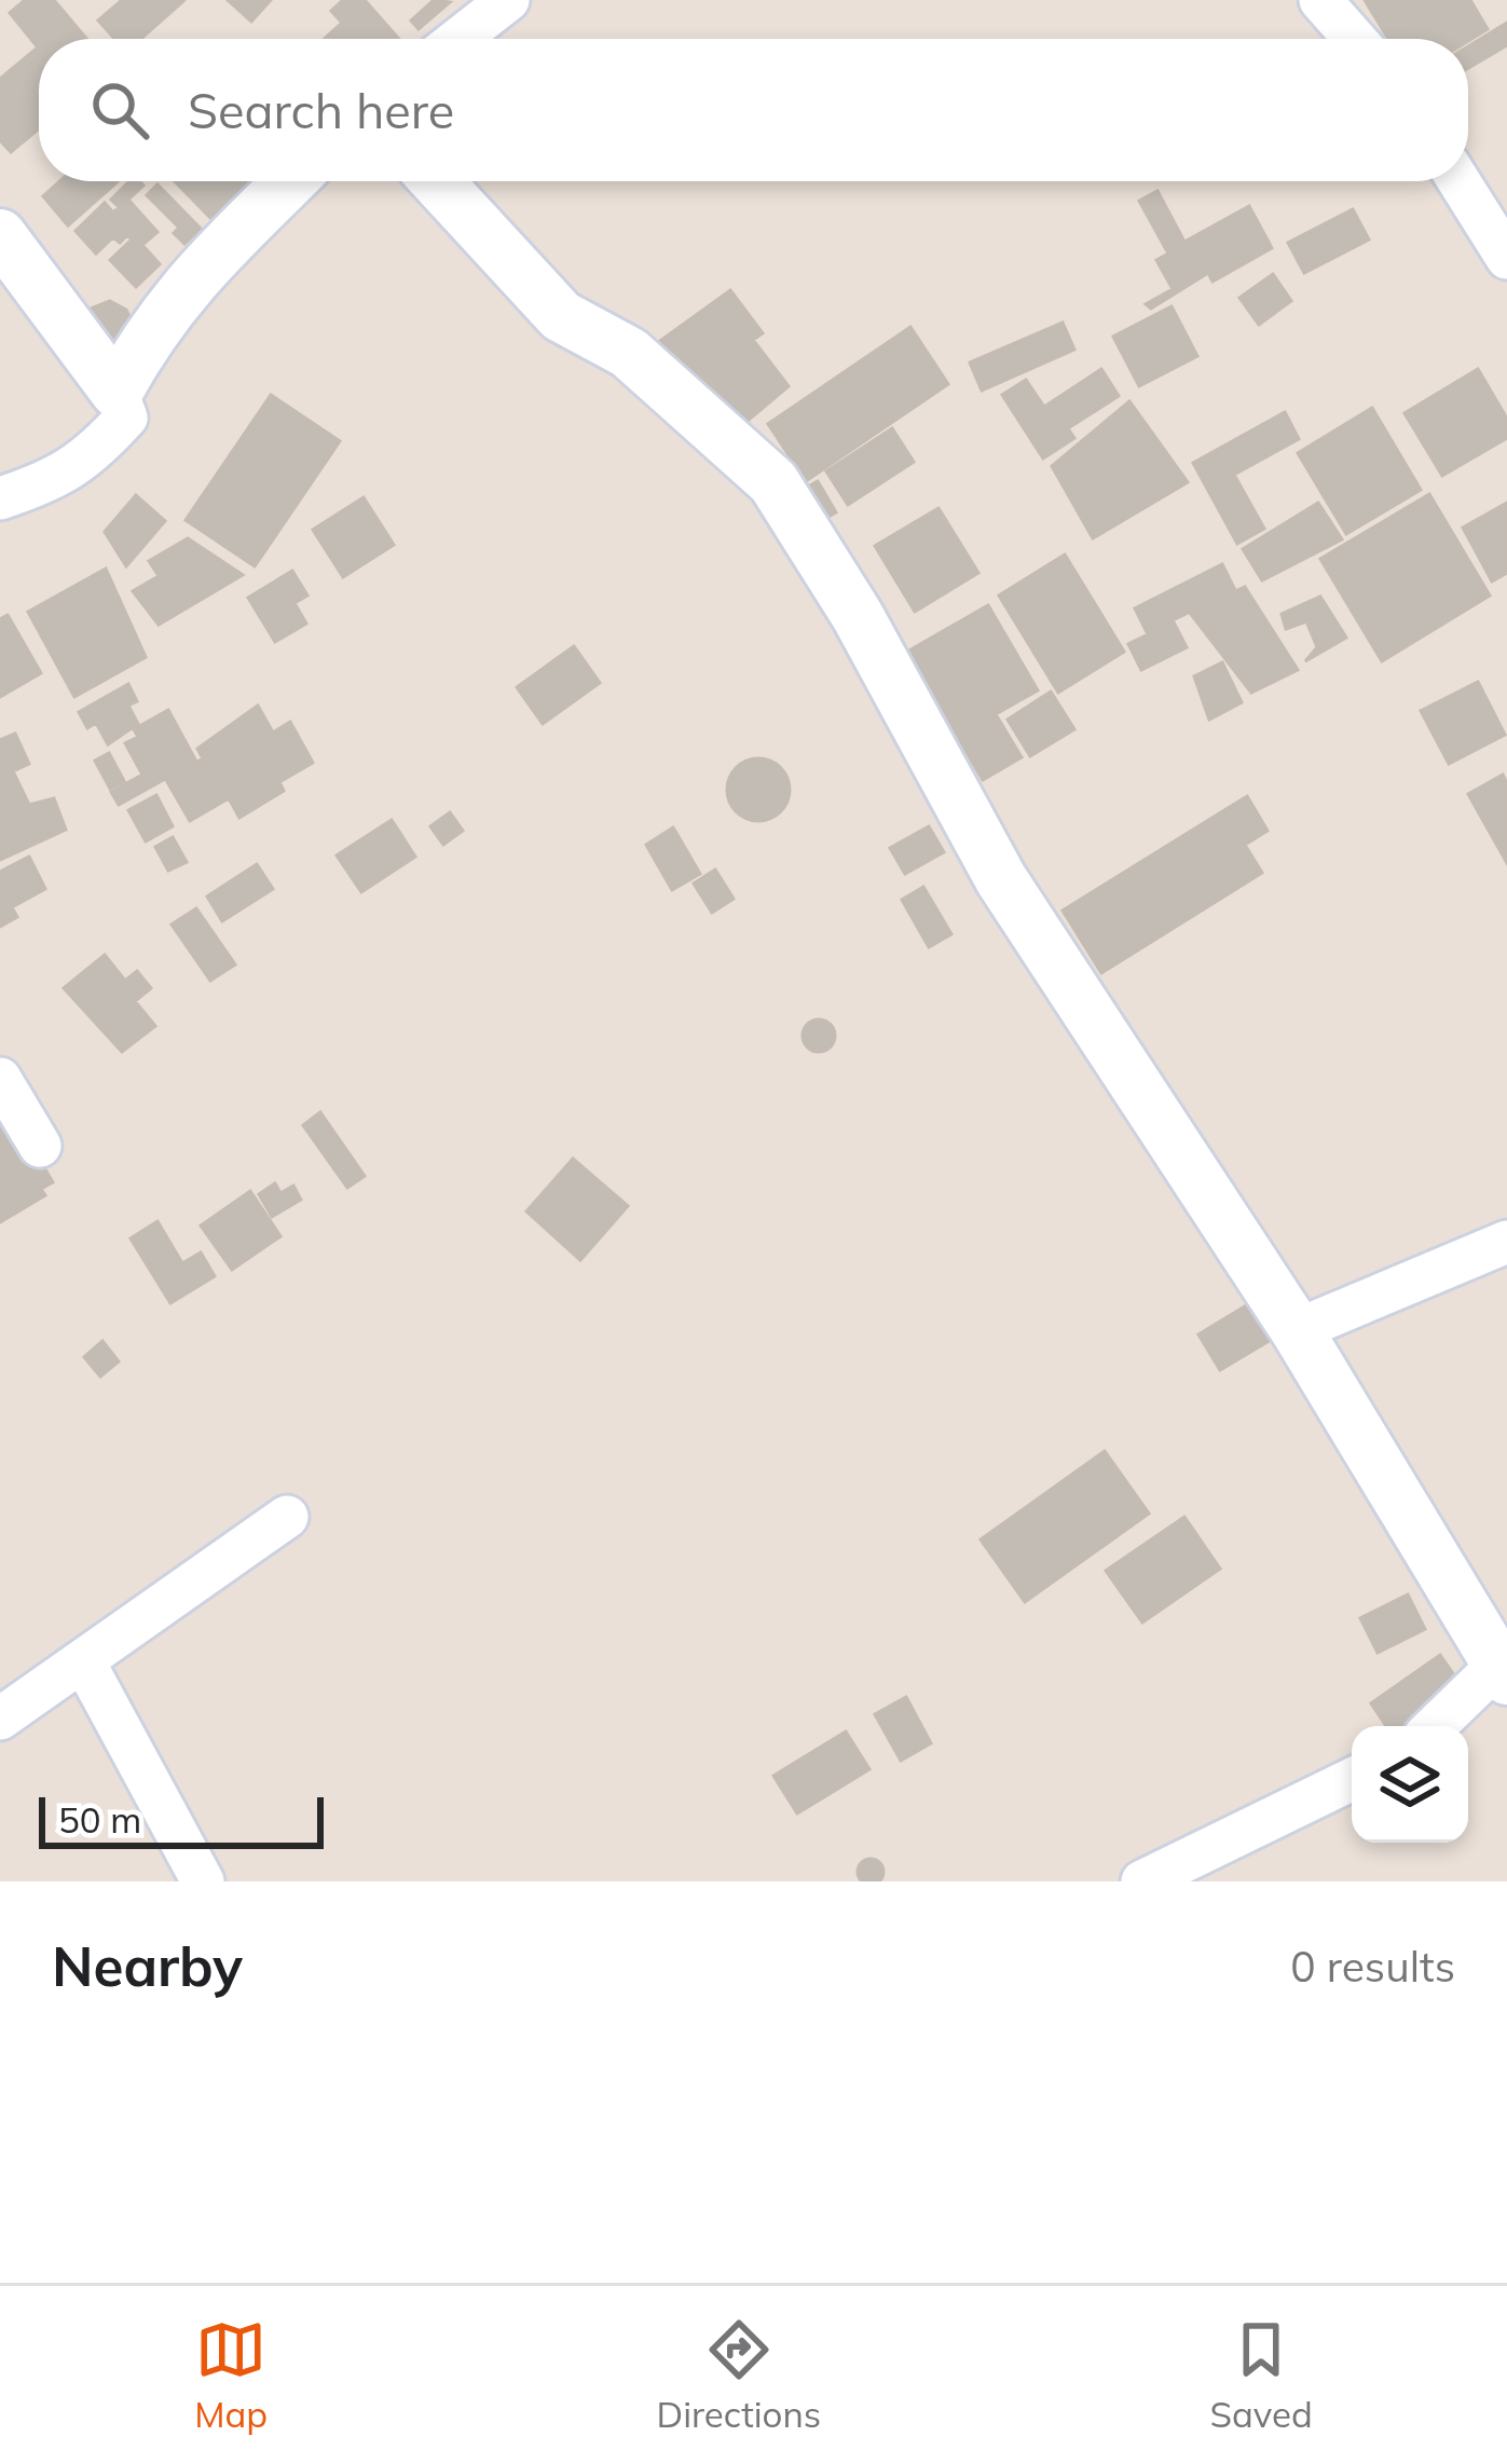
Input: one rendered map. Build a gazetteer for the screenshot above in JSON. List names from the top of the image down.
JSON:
{
  "scale_bar": "50 m",
  "page": {
    "search": "Search here",
    "scale": "50 m",
    "heading": ["Nearby", "0 results"],
    "nav": ["Map", "Directions", "Saved"]
  }
}
